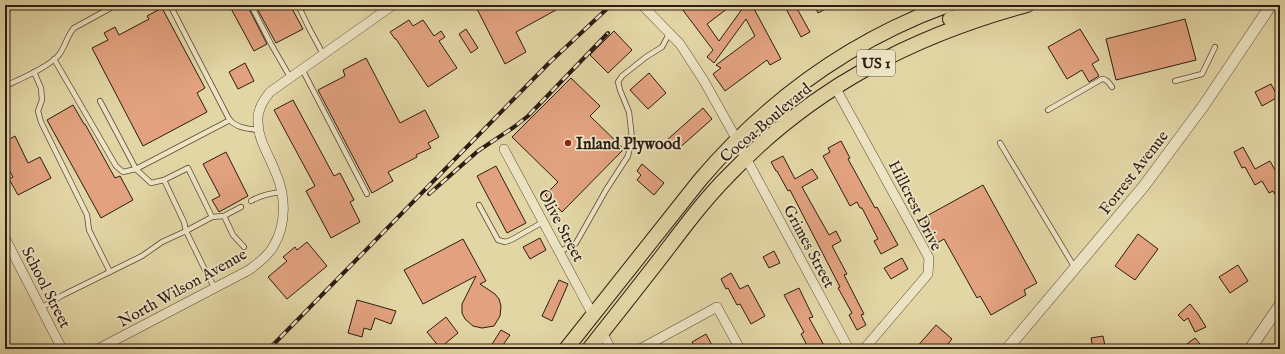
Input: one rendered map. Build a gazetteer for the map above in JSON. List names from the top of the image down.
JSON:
{
  "streets": {
    "main road": ["US 1", "Cocoa Boulevard"],
    "street": [
      "Forrest Avenue",
      "Hillcrest Drive",
      "Olive Street",
      "Grimes Street",
      "School Street",
      "North Wilson Avenue"
    ]
  },
  "crossings": [
    ["Cocoa Boulevard", "Hillcrest Drive"],
    ["Cocoa Boulevard", "Olive Street"],
    ["Cocoa Boulevard", "Grimes Street"]
  ],
  "places": ["Inland Plywood"]
}
